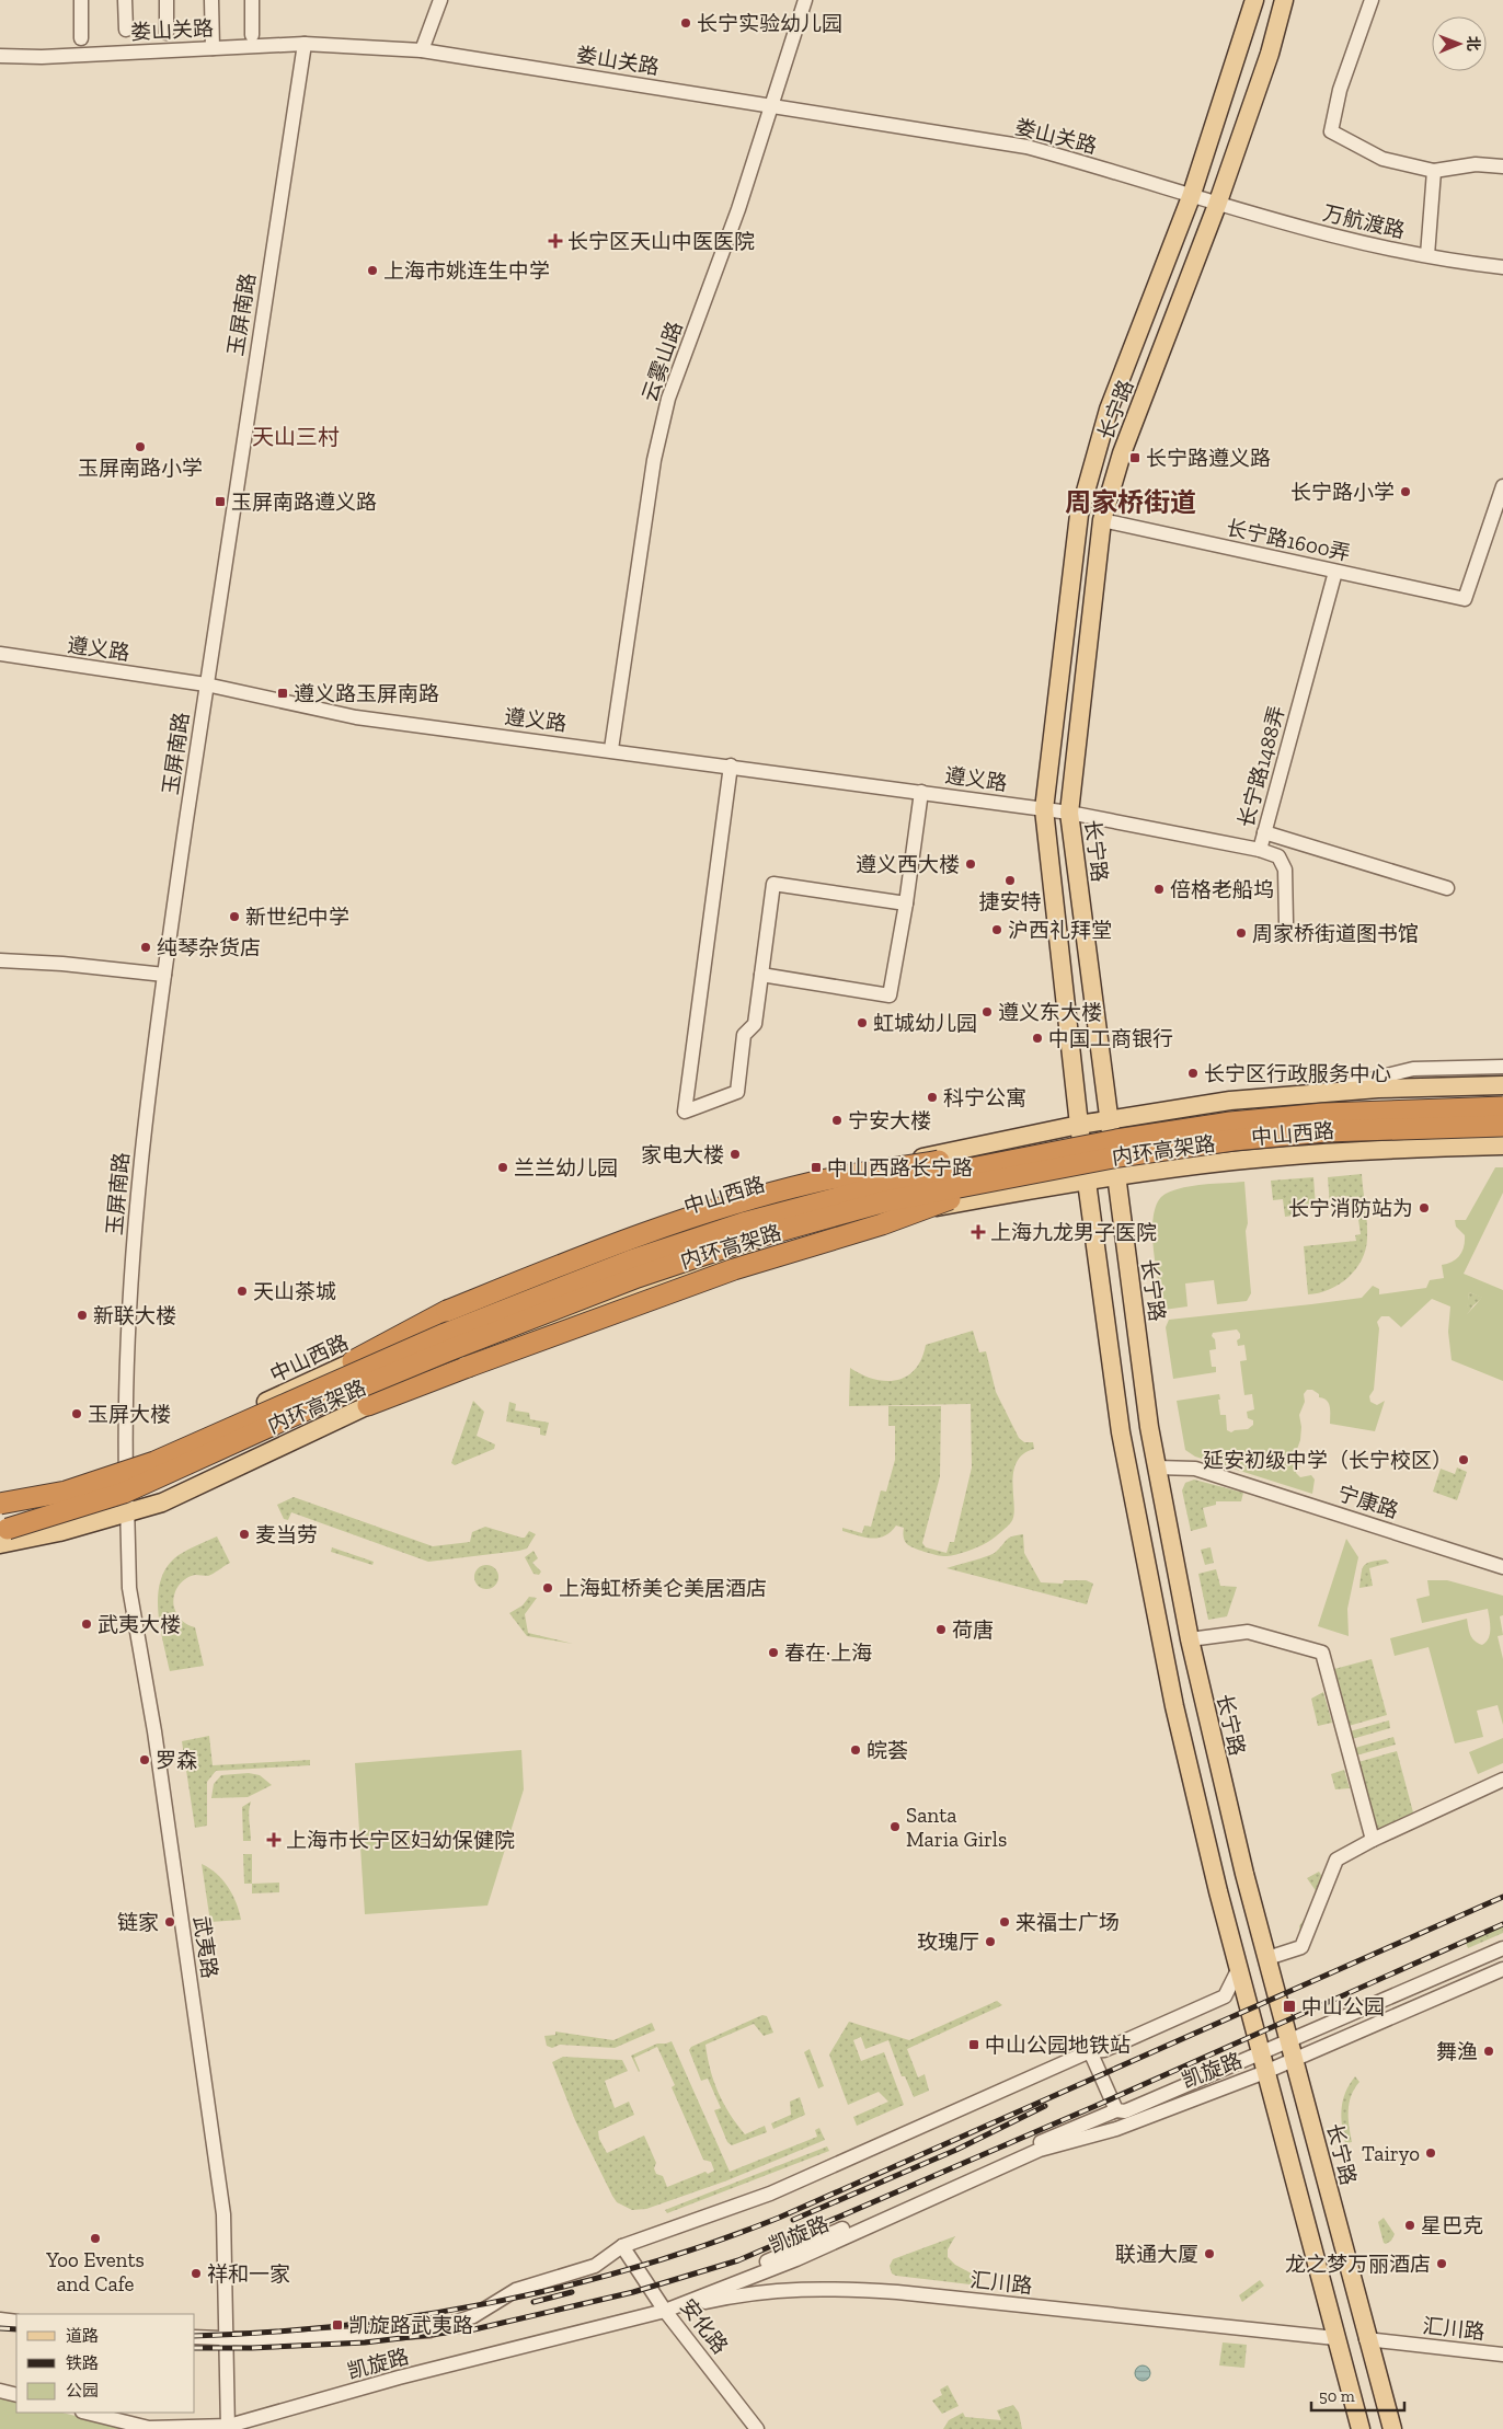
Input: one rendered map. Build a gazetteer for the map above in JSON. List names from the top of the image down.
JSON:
{
  "streets": {
    "highway": ["内环高架路"],
    "main road": ["长宁路", "中山西路"],
    "street": [
      "娄山关路",
      "万航渡路",
      "玉屏南路",
      "云雾山路",
      "长宁路1600弄",
      "遵义路",
      "长宁路1488弄",
      "宁康路",
      "武夷路",
      "凯旋路",
      "汇川路",
      "安化路"
    ]
  },
  "crossings": [
    ["娄山关路", "万航渡路"],
    ["娄山关路", "玉屏南路"],
    ["娄山关路", "云雾山路"],
    ["娄山关路", "长宁路"],
    ["万航渡路", "长宁路"],
    ["玉屏南路", "遵义路"],
    ["玉屏南路", "中山西路"],
    ["玉屏南路", "武夷路"],
    ["云雾山路", "遵义路"],
    ["长宁路", "长宁路1600弄"],
    ["长宁路", "遵义路"],
    ["长宁路", "长宁路1488弄"],
    ["长宁路", "中山西路"],
    ["长宁路", "宁康路"],
    ["长宁路", "凯旋路"],
    ["长宁路", "汇川路"],
    ["长宁路1600弄", "长宁路1488弄"],
    ["遵义路", "长宁路1488弄"],
    ["中山西路", "内环高架路"],
    ["中山西路", "武夷路"],
    ["武夷路", "凯旋路"],
    ["凯旋路", "汇川路"],
    ["凯旋路", "安化路"],
    ["汇川路", "安化路"]
  ],
  "districts": ["天山三村", "周家桥街道"],
  "places": {
    "other": [
      "长宁实验幼儿园",
      "上海市姚连生中学",
      "玉屏南路小学",
      "长宁路小学",
      "遵义西大楼",
      "捷安特",
      "倍格老船坞",
      "新世纪中学",
      "沪西礼拜堂",
      "周家桥街道图书馆",
      "纯琴杂货店",
      "遵义东大楼",
      "虹城幼儿园",
      "中国工商银行",
      "长宁区行政服务中心",
      "科宁公寓",
      "宁安大楼",
      "家电大楼",
      "兰兰幼儿园",
      "长宁消防站为",
      "天山茶城",
      "新联大楼",
      "玉屏大楼",
      "延安初级中学（长宁校区）",
      "麦当劳",
      "上海虹桥美仑美居酒店",
      "武夷大楼",
      "荷唐",
      "春在·上海",
      "皖荟",
      "罗森",
      "Santa Maria Girls",
      "链家",
      "来福士广场",
      "玫瑰厅",
      "舞渔",
      "Tairyo",
      "星巴克",
      "Yoo Events and Cafe",
      "联通大厦",
      "龙之梦万丽酒店",
      "祥和一家"
    ],
    "health": ["长宁区天山中医医院", "上海九龙男子医院", "上海市长宁区妇幼保健院"],
    "transit": [
      "长宁路遵义路",
      "玉屏南路遵义路",
      "遵义路玉屏南路",
      "中山西路长宁路",
      "中山公园",
      "中山公园地铁站",
      "凯旋路武夷路"
    ]
  },
  "legend": ["道路", "铁路", "公园"],
  "scale_bar": "50 m",
  "north": "right"
}
